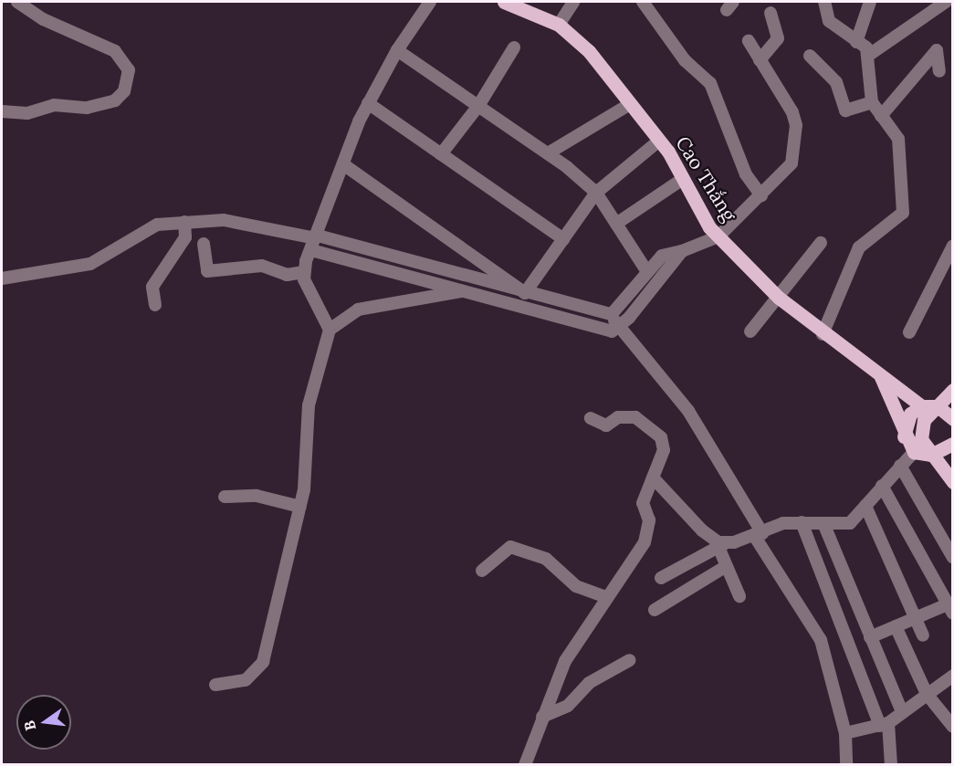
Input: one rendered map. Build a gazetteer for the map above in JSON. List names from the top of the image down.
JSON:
{
  "streets": {
    "main road": ["Cao Thắng"]
  },
  "north": "left"
}
